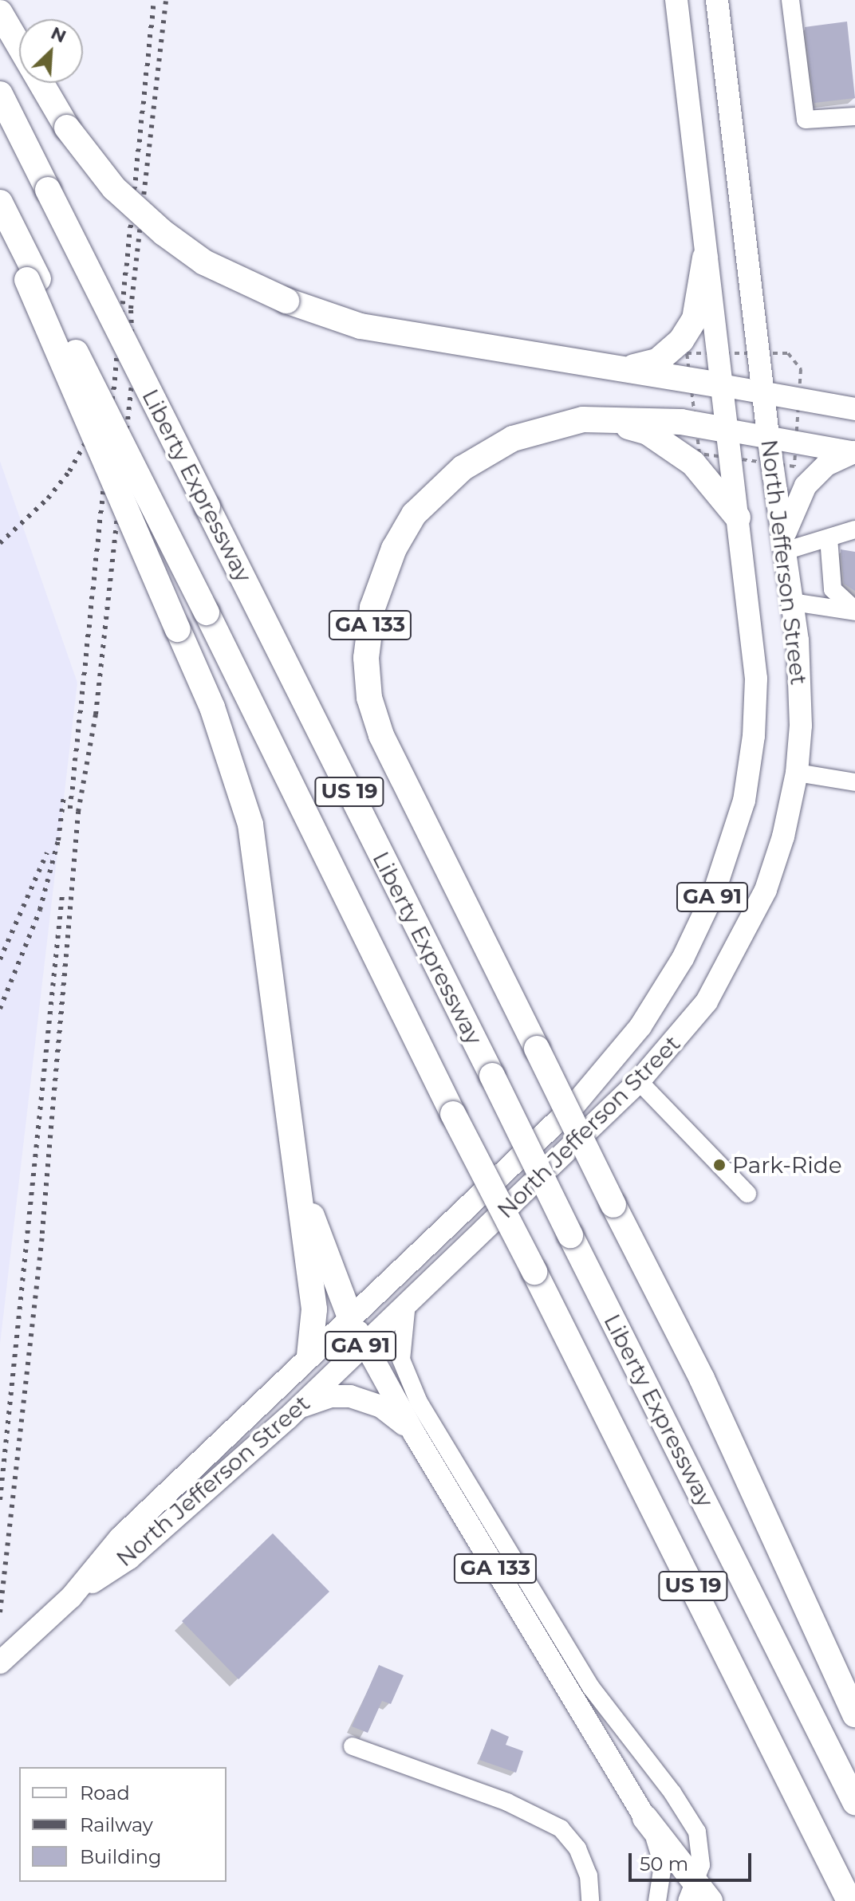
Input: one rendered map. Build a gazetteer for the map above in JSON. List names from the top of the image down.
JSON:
{
  "streets": {
    "highway": ["Liberty Expressway", "GA 133", "US 19"],
    "main road": ["North Jefferson Street", "GA 91"]
  },
  "crossings": [
    ["North Jefferson Street", "GA 133"],
    ["North Jefferson Street", "GA 91"],
    ["GA 133", "GA 91"]
  ],
  "places": ["Park-Ride"],
  "legend": ["Road", "Railway", "Building"],
  "scale_bar": "50 m",
  "north": "top right"
}
